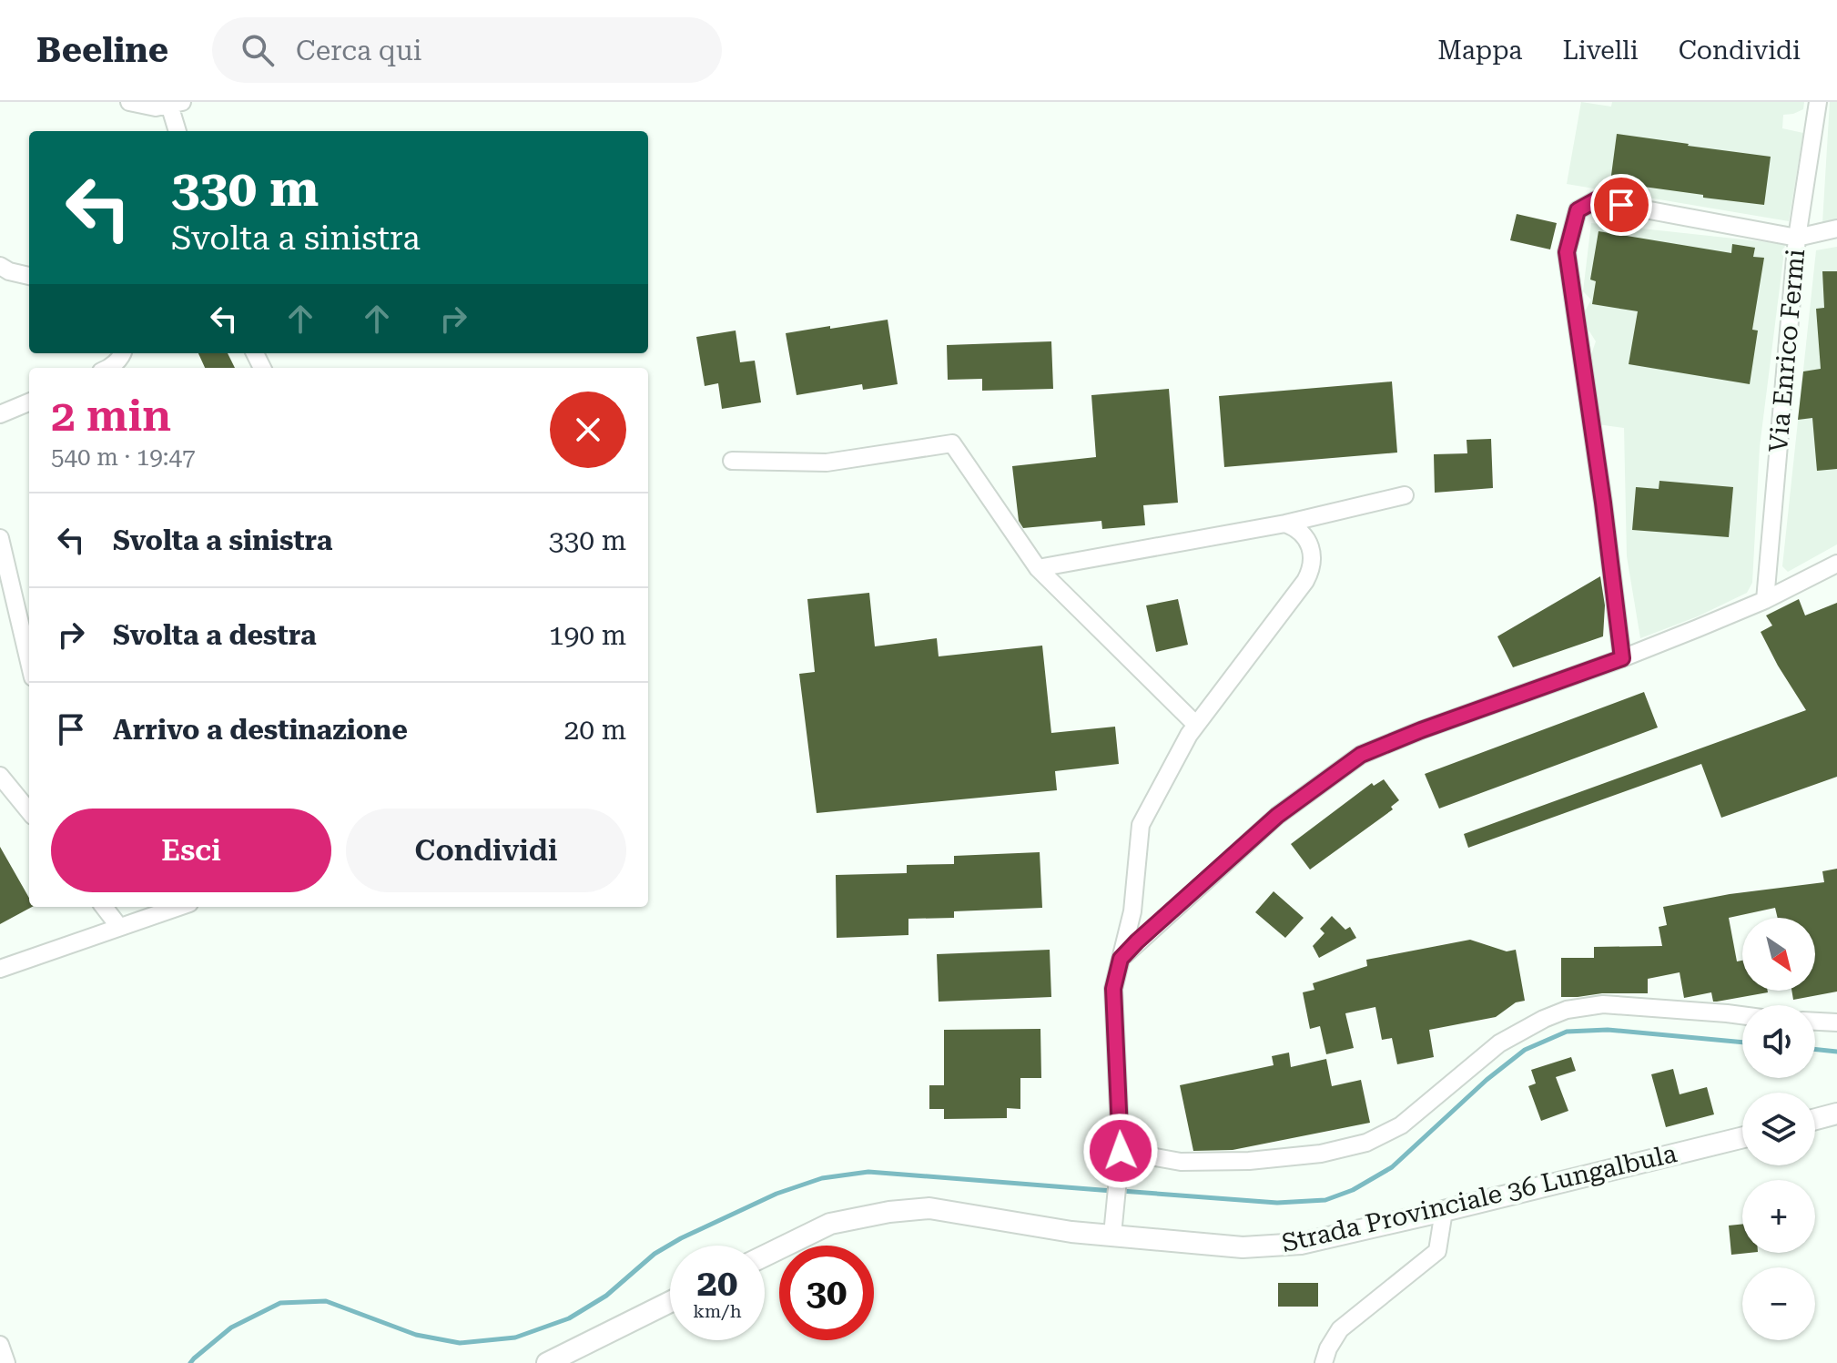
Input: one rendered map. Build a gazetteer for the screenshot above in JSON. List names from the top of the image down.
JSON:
{
  "streets": {
    "main road": ["Strada Provinciale 36 Lungalbula"],
    "street": ["Via Enrico Fermi"]
  },
  "north": "bottom right",
  "page": {
    "header": "Beeline",
    "search": "Cerca qui",
    "nav": ["Mappa", "Livelli", "Condividi"],
    "turn": ["330 m", "Svolta a sinistra"],
    "heading": ["2 min", "540 m · 19:47"],
    "list": [
      {
        "name": "Svolta a sinistra",
        "value": "330 m"
      },
      {
        "name": "Svolta a destra",
        "value": "190 m"
      },
      {
        "name": "Arrivo a destinazione",
        "value": "20 m"
      }
    ],
    "buttons": ["Esci", "Condividi"],
    "map_buttons": ["+", "−"],
    "speed": "20 km/h",
    "limit": "30"
  }
}
